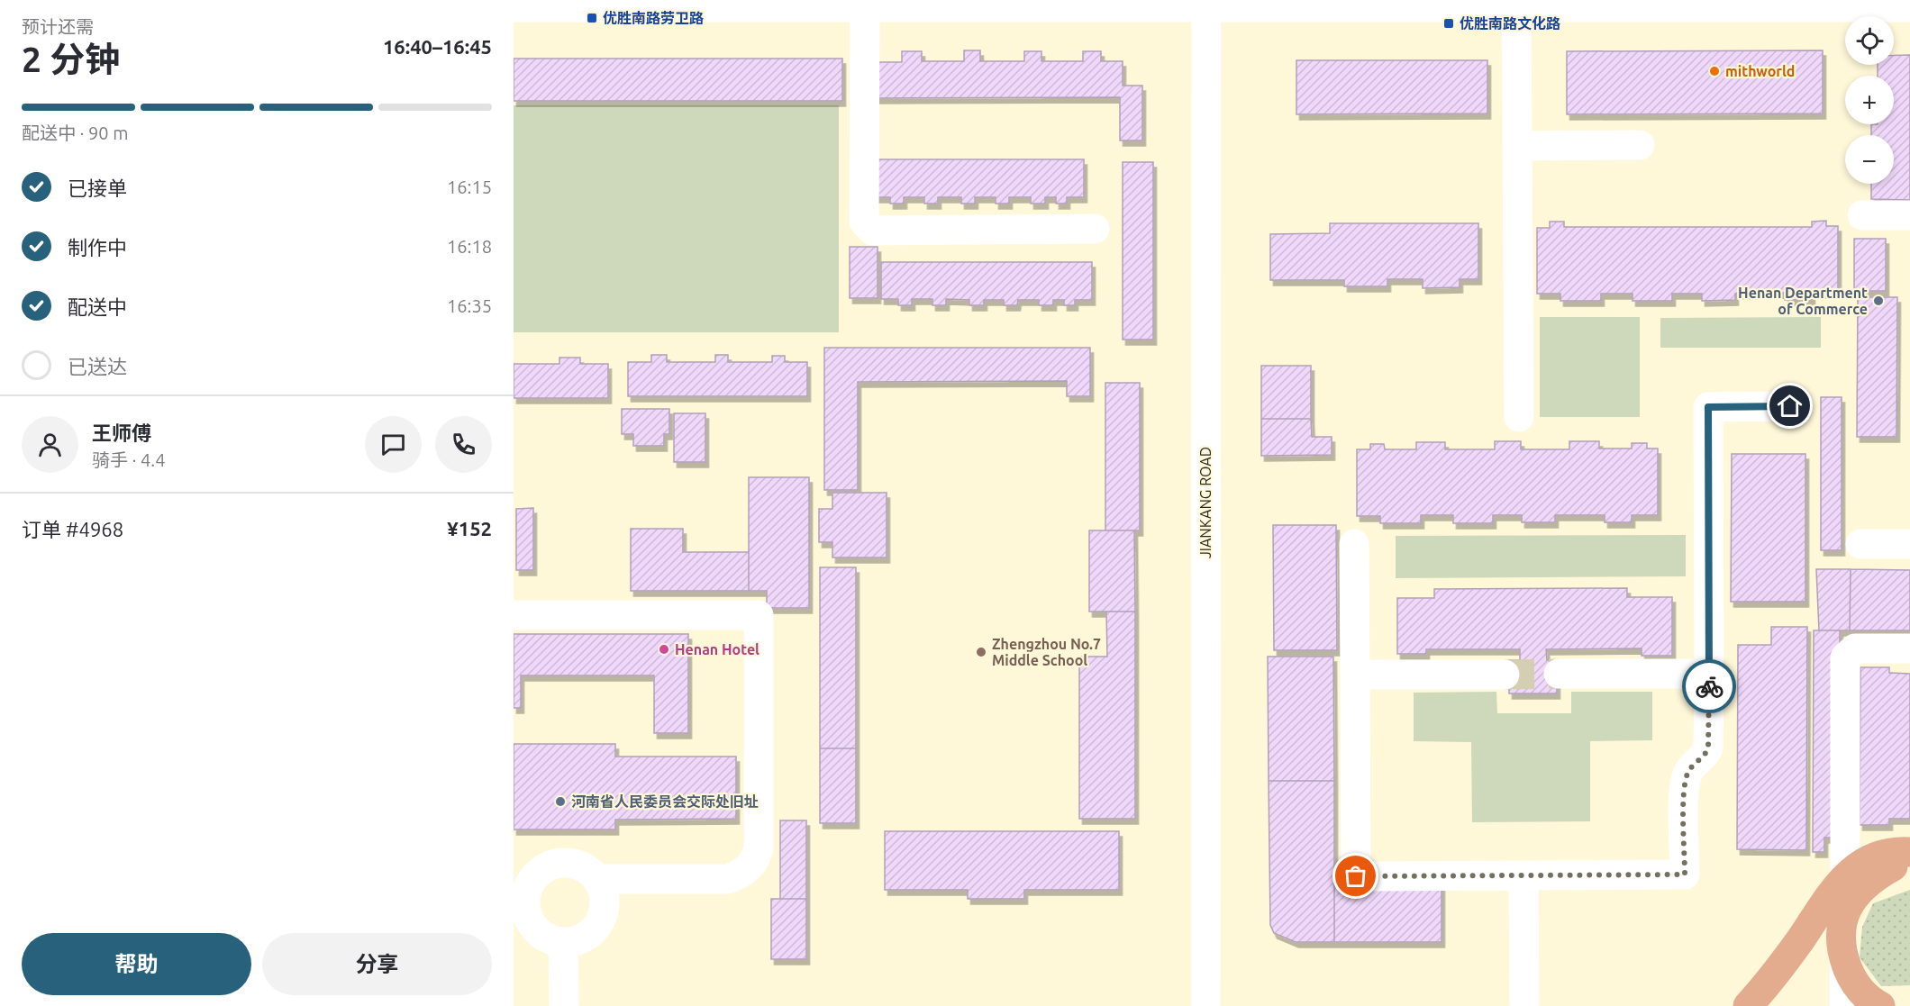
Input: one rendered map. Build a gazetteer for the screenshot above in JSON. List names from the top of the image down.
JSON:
{
  "streets": {
    "street": ["JIANKANG ROAD"]
  },
  "places": {
    "transit": ["优胜南路劳卫路", "优胜南路文化路"],
    "other": [
      "mithworld",
      "Henan Department of Commerce",
      "Henan Hotel",
      "Zhengzhou No.7 Middle School",
      "河南省人民委员会交际处旧址"
    ]
  },
  "page": {
    "heading": ["2 分钟", "预计还需", "16:40–16:45"],
    "panel": [
      "王师傅",
      "骑手 · 4.4",
      "订单 #4968",
      "¥152"
    ],
    "map_buttons": ["+", "−"],
    "bar": "配送中 · 90 m",
    "list": [
      ["已接单", "16:15"],
      ["制作中", "16:18"],
      ["配送中", "16:35"],
      "已送达"
    ],
    "buttons": ["帮助", "分享"]
  }
}
